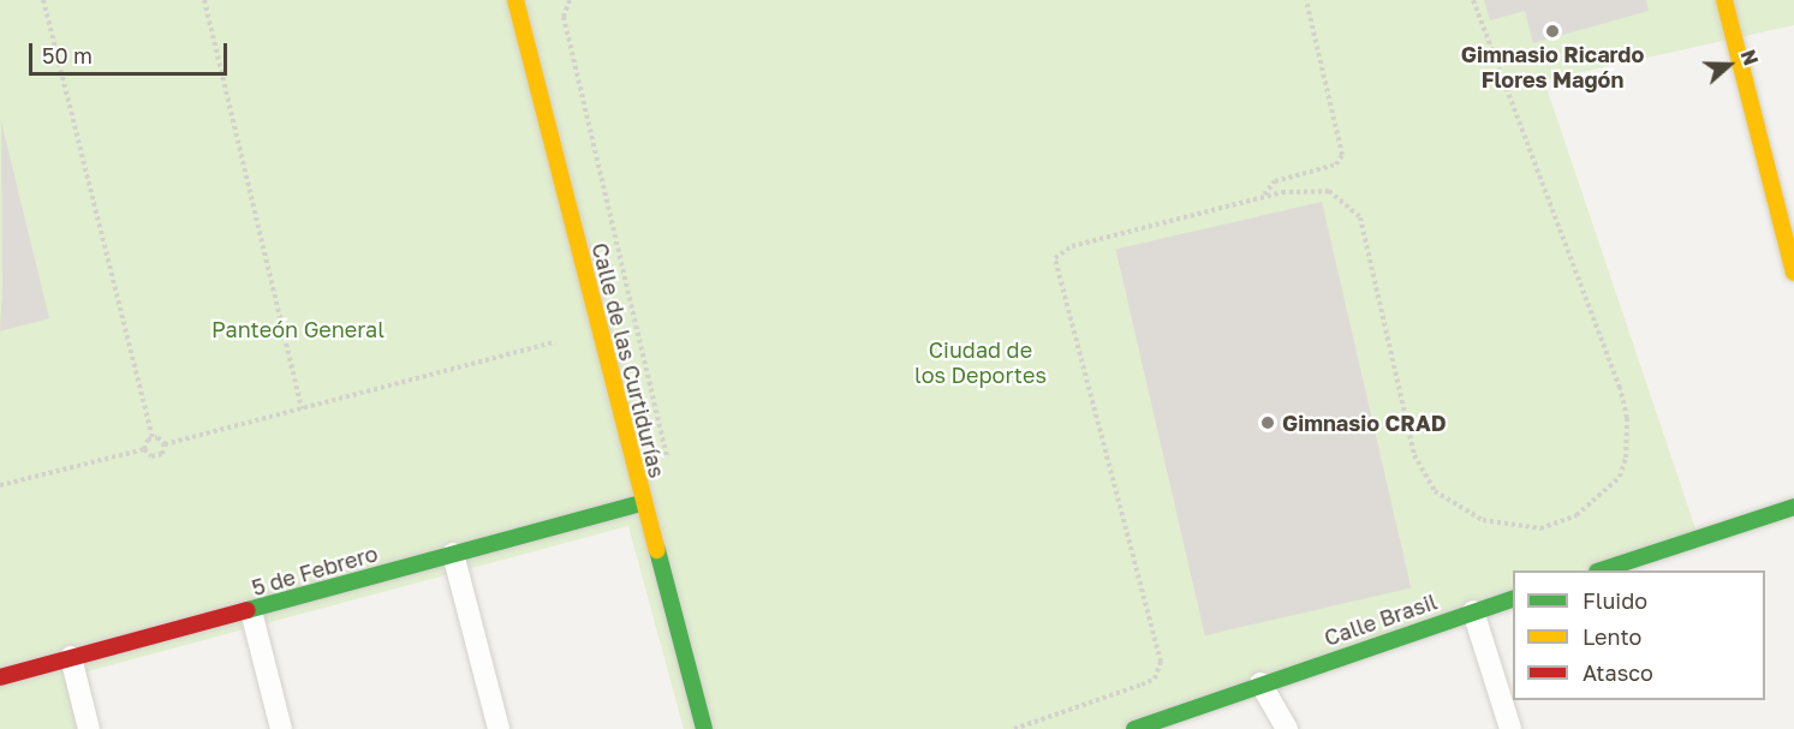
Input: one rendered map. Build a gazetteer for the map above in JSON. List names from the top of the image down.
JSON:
{
  "streets": {
    "street": ["Calle de las Curtidurías", "5 de Febrero", "Calle Brasil"]
  },
  "crossings": [
    ["Calle de las Curtidurías", "5 de Febrero"]
  ],
  "parks": ["Panteón General", "Ciudad de los Deportes"],
  "places": ["Gimnasio Ricardo Flores Magón", "Gimnasio CRAD"],
  "legend": ["Fluido", "Lento", "Atasco"],
  "scale_bar": "50 m",
  "north": "right"
}
